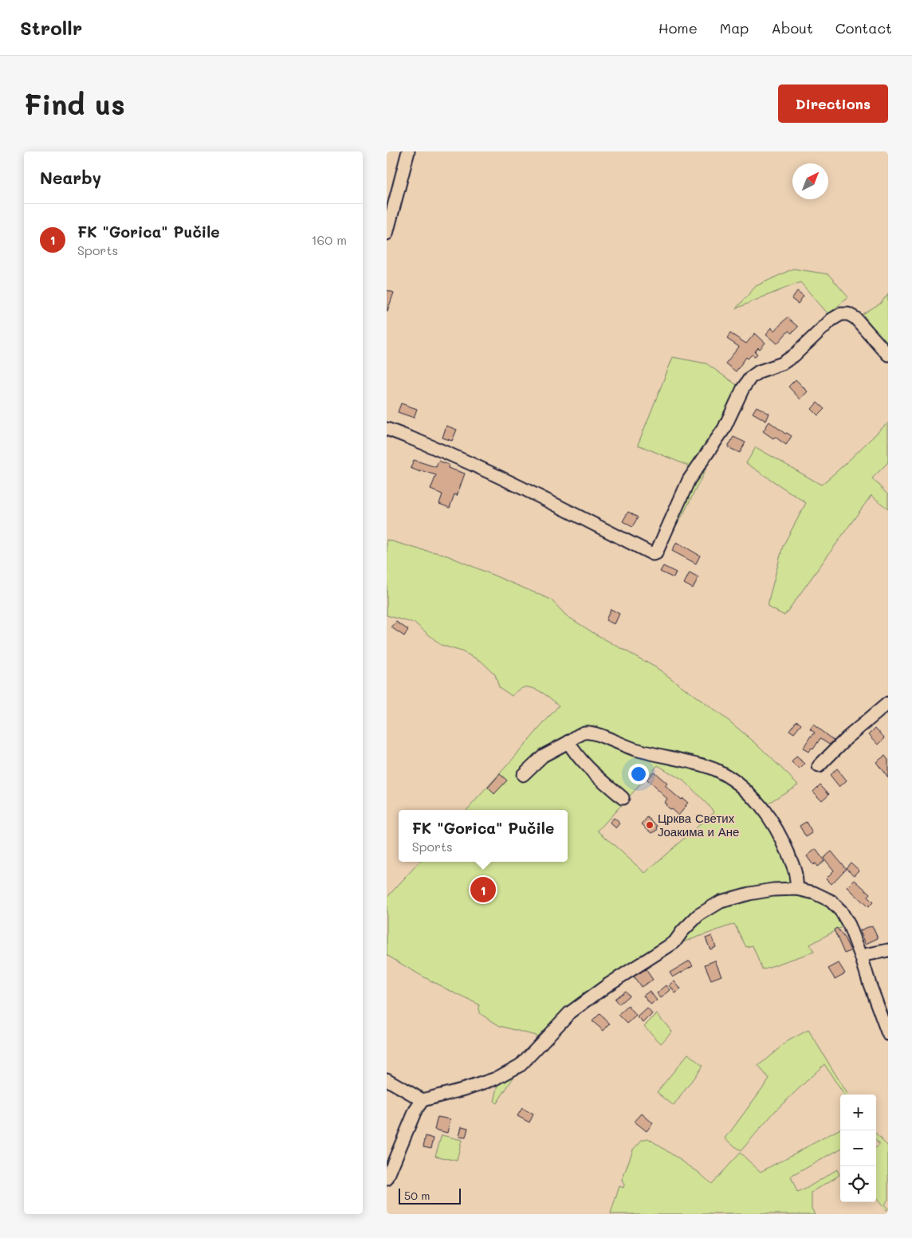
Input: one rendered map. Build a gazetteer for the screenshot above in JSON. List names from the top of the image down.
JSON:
{
  "places": ["Црква Светих Јоакима и Ане"],
  "scale_bar": "50 m",
  "north": "top right",
  "page": {
    "header": "Strollr",
    "nav": [
      "Home",
      "Map",
      "About",
      "Contact"
    ],
    "buttons": "Directions",
    "title": "Find us",
    "heading": "Nearby",
    "list": [
      {
        "mark": "1",
        "name": "FK \"Gorica\" Pučile",
        "note": "Sports",
        "value": "160 m"
      }
    ],
    "popup": ["FK \"Gorica\" Pučile", "Sports"],
    "pins": "1",
    "map_buttons": ["+", "−"],
    "scale": "50 m"
  }
}
